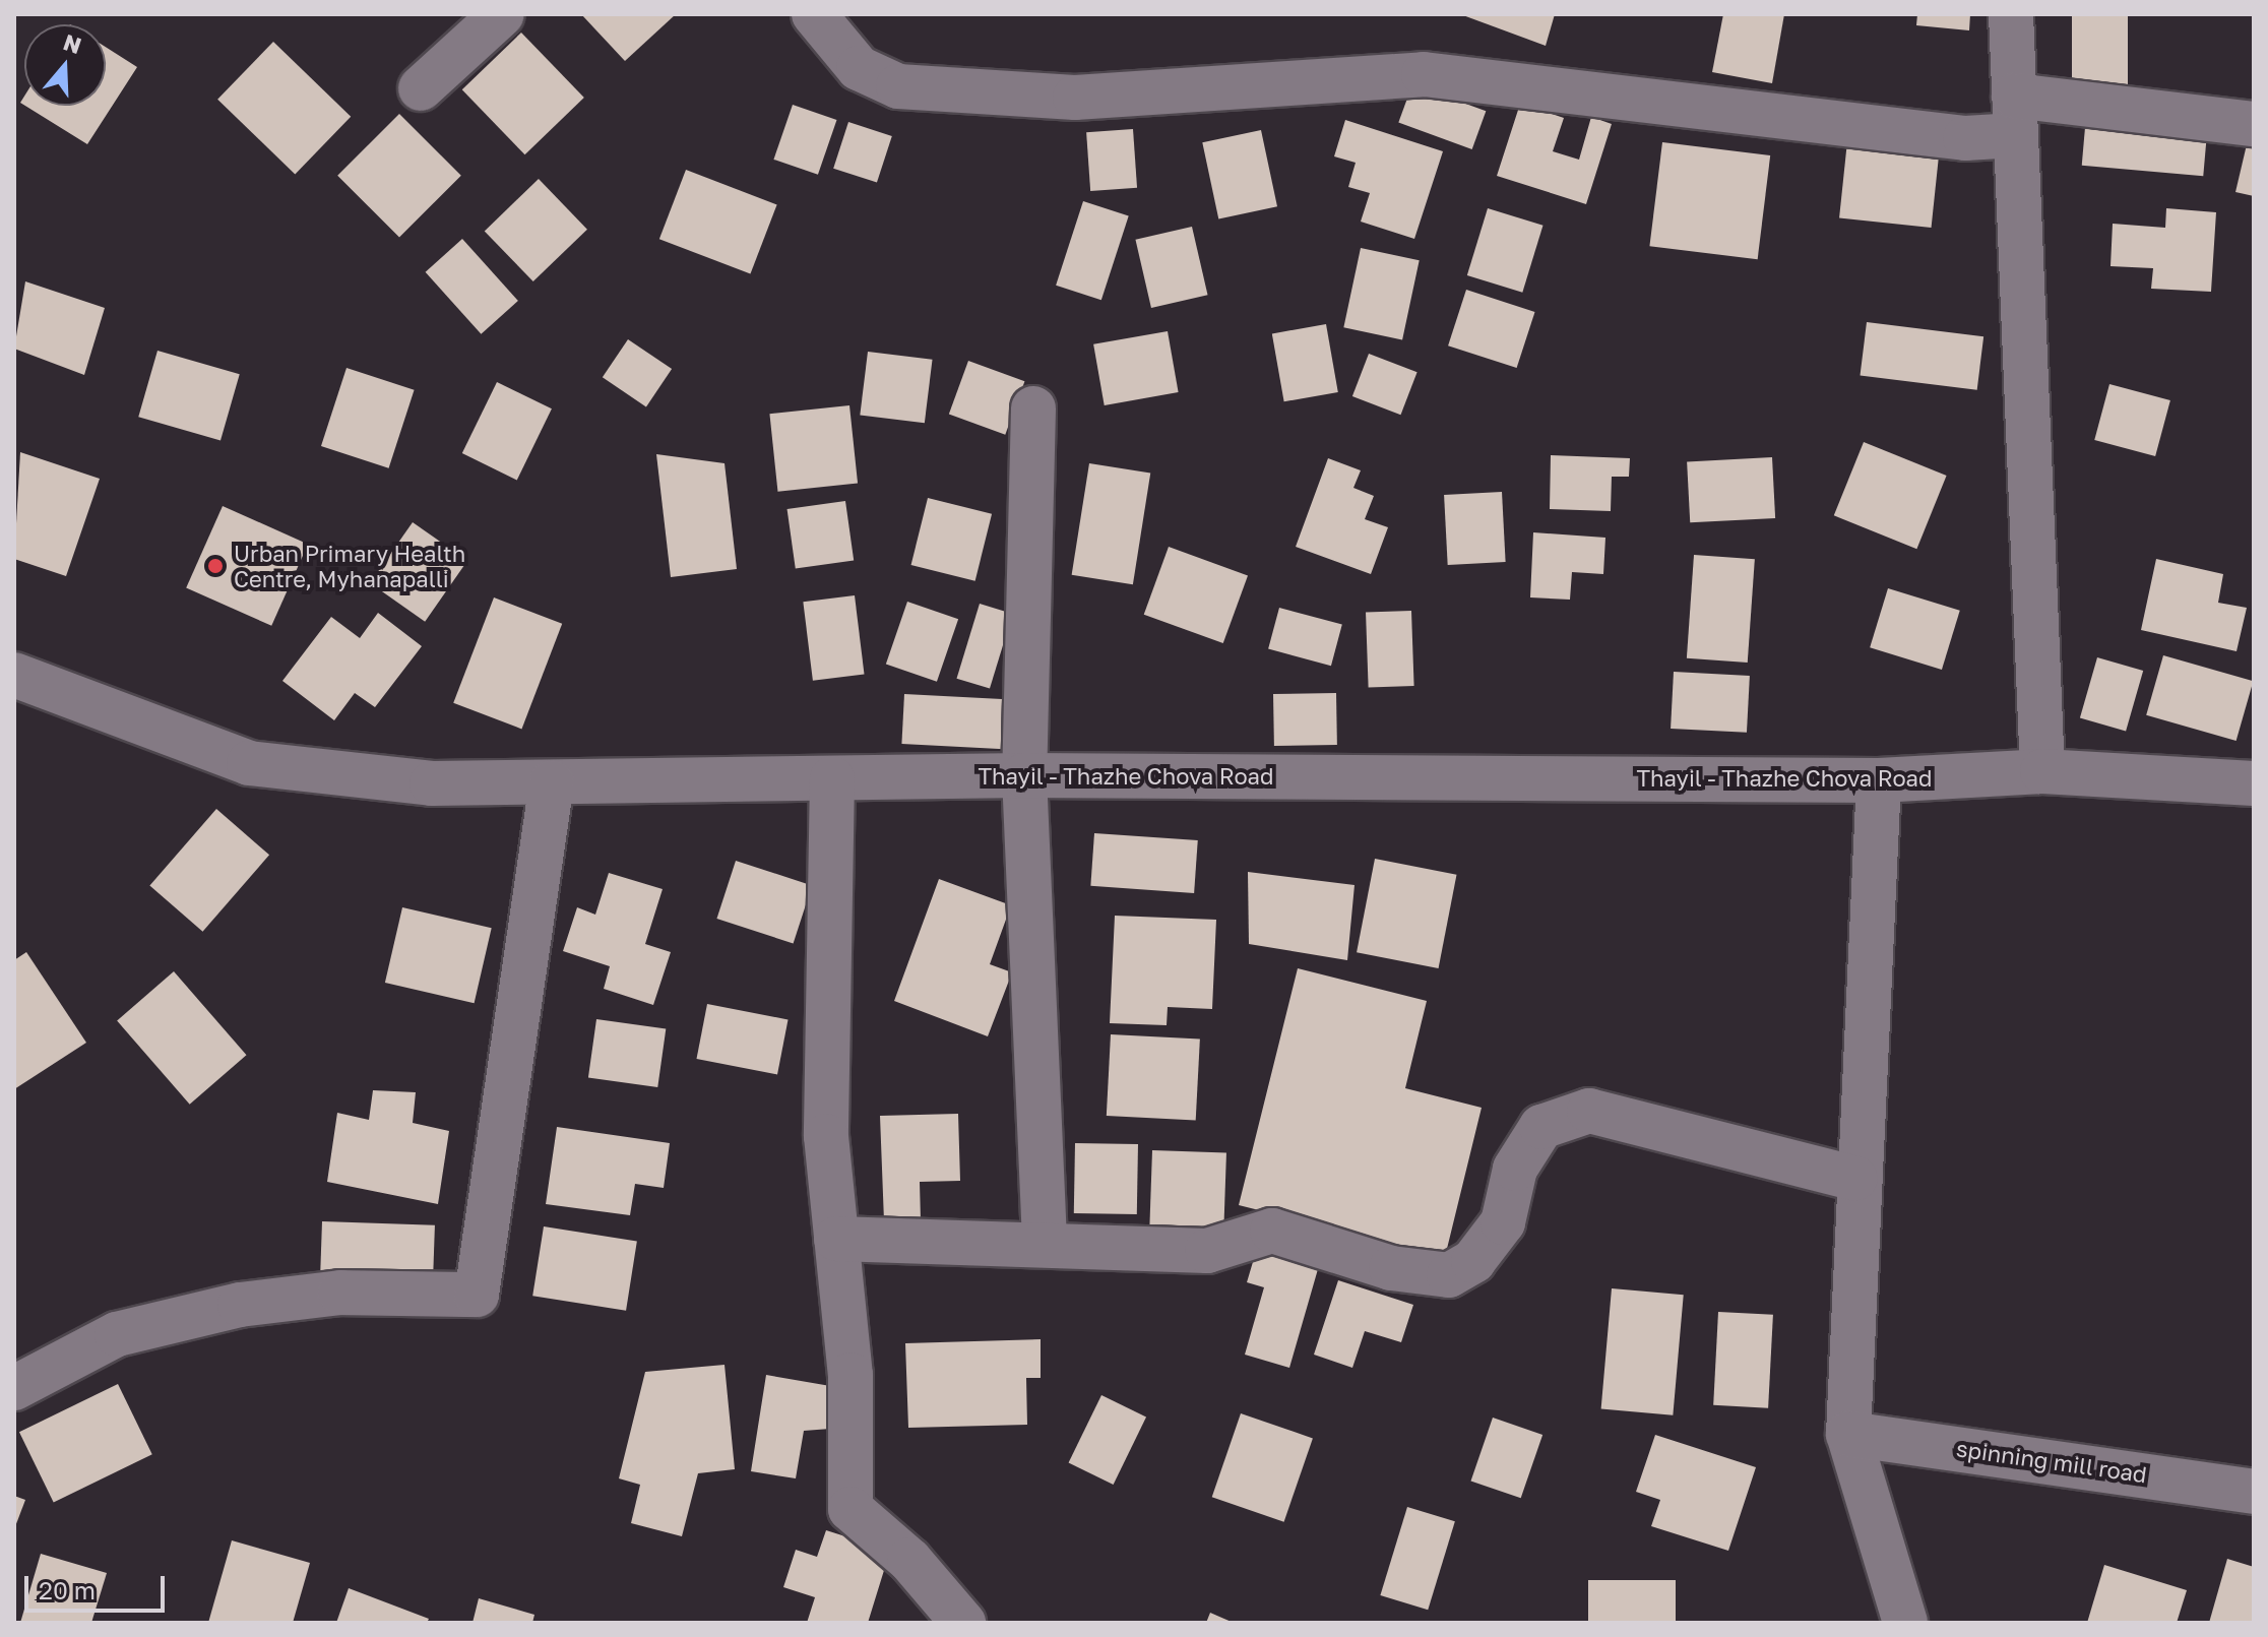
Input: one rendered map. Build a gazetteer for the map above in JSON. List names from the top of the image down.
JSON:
{
  "streets": {
    "street": ["Thayil - Thazhe Chova Road", "spinning mill road"]
  },
  "places": ["Urban Primary Health Centre, Myhanapalli"],
  "scale_bar": "20 m",
  "north": "top"
}
